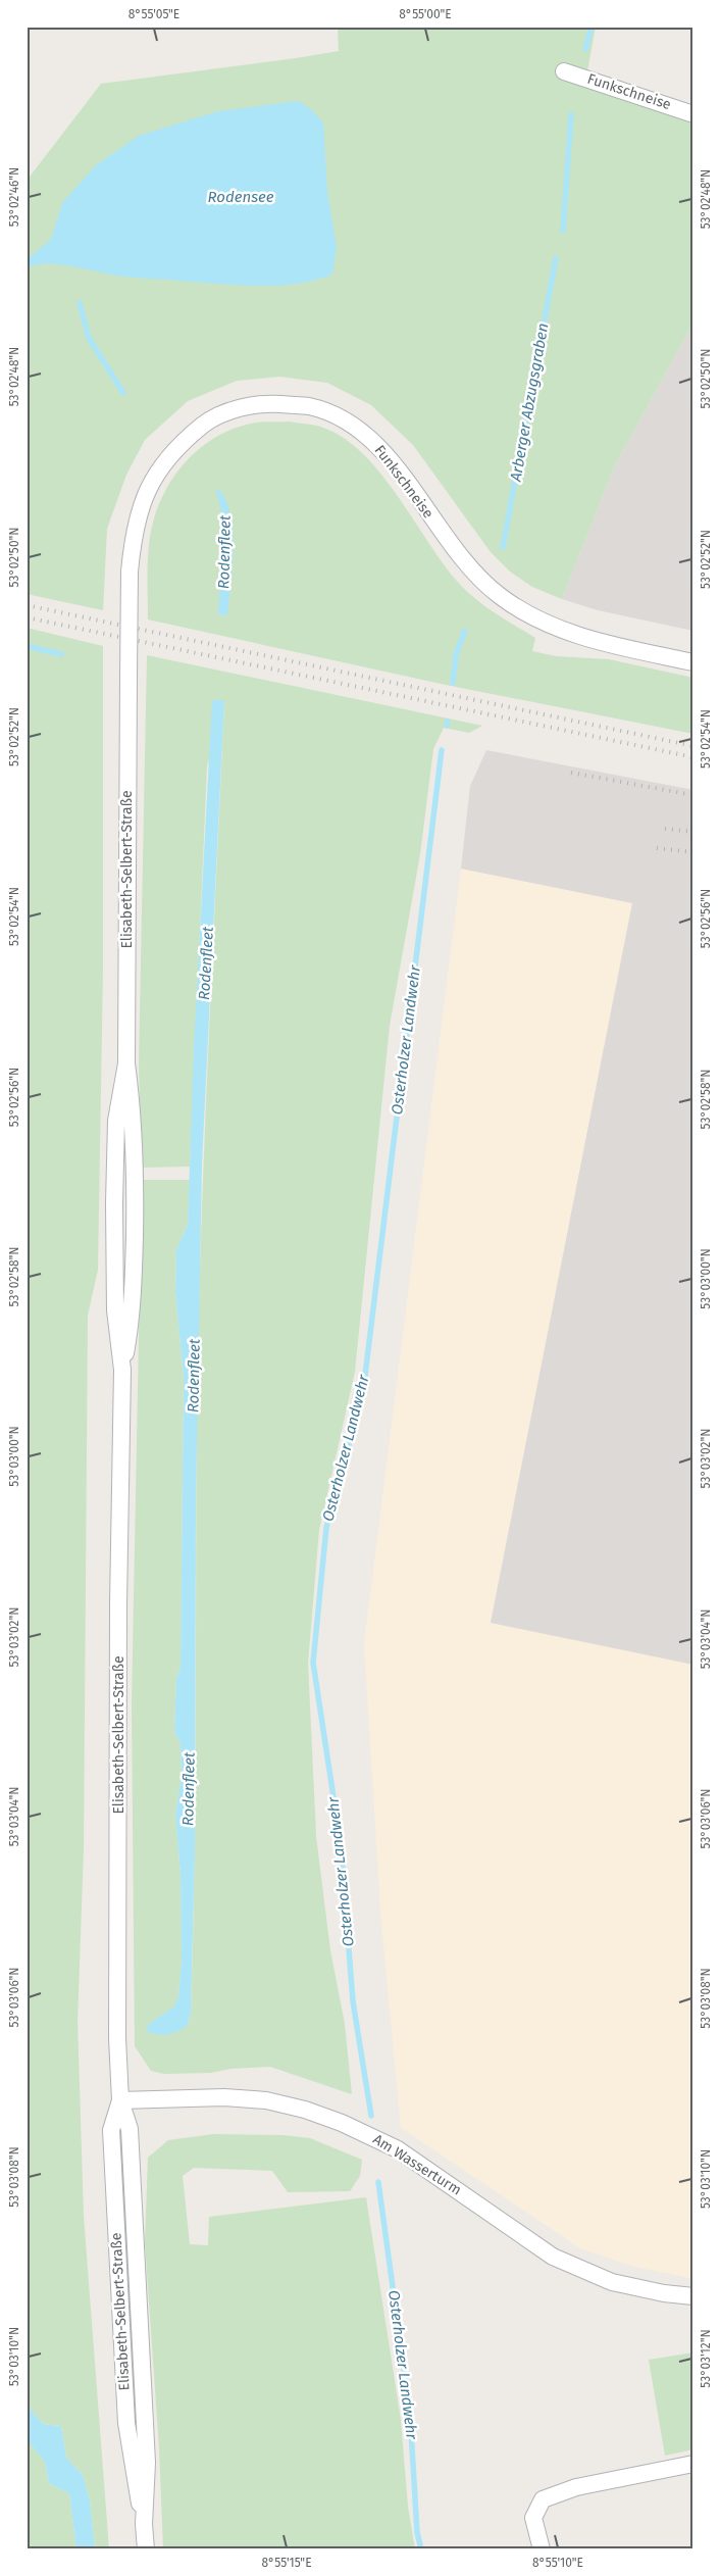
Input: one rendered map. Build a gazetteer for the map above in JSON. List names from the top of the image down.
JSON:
{
  "streets": {
    "street": ["Funkschneise", "Elisabeth-Selbert-Straße", "Am Wasserturm"]
  },
  "crossings": [
    ["Funkschneise", "Elisabeth-Selbert-Straße"],
    ["Elisabeth-Selbert-Straße", "Am Wasserturm"]
  ],
  "water": [
    "Rodensee",
    "Arberger Abzugsgraben",
    "Rodenfleet",
    "Osterholzer Landwehr"
  ],
  "coordinates": [
    "8°55'05\"E",
    "8°55'00\"E",
    "53°02'46\"N",
    "53°02'48\"N",
    "53°02'50\"N",
    "53°02'52\"N",
    "53°02'54\"N",
    "53°02'56\"N",
    "53°02'58\"N",
    "53°03'00\"N",
    "53°03'02\"N",
    "53°03'04\"N",
    "53°03'06\"N",
    "53°03'08\"N",
    "53°03'10\"N",
    "53°03'12\"N",
    "8°55'15\"E",
    "8°55'10\"E"
  ]
}
